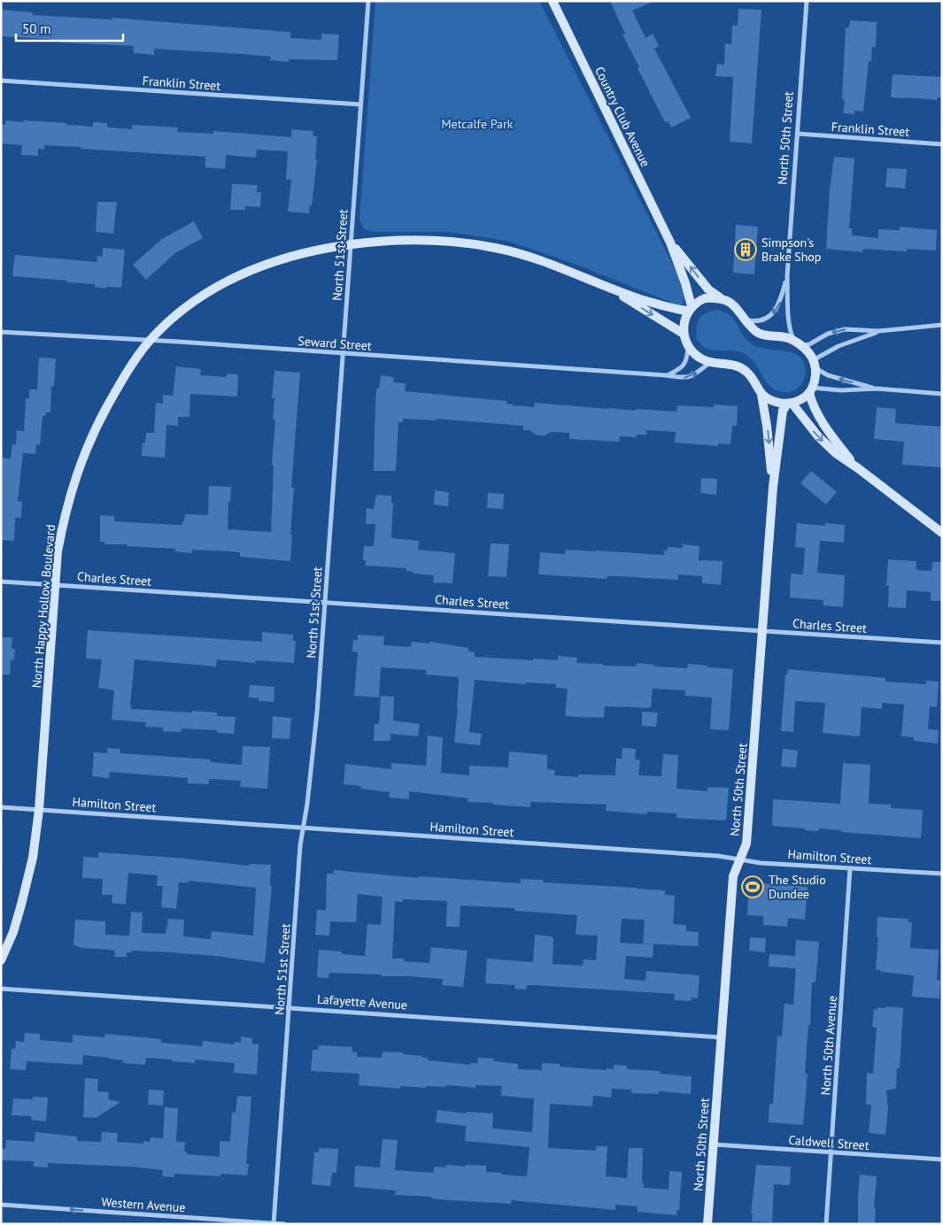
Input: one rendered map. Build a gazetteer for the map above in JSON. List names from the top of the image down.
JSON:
{
  "streets": {
    "street": [
      "Franklin Street",
      "Country Club Avenue",
      "North 50th Street",
      "North 51st Street",
      "Seward Street",
      "Charles Street",
      "North Happy Hollow Boulevard",
      "Hamilton Street",
      "Lafayette Avenue",
      "North 50th Avenue",
      "Caldwell Street",
      "Western Avenue"
    ]
  },
  "crossings": [
    ["Franklin Street", "North 50th Street"],
    ["Franklin Street", "North 51st Street"],
    ["Country Club Avenue", "North 50th Street"],
    ["Country Club Avenue", "North Happy Hollow Boulevard"],
    ["North 50th Street", "Charles Street"],
    ["North 50th Street", "Hamilton Street"],
    ["North 50th Street", "Lafayette Avenue"],
    ["North 50th Street", "Caldwell Street"],
    ["North 51st Street", "Seward Street"],
    ["North 51st Street", "Charles Street"],
    ["North 51st Street", "North Happy Hollow Boulevard"],
    ["North 51st Street", "Hamilton Street"],
    ["North 51st Street", "Lafayette Avenue"],
    ["North 51st Street", "Western Avenue"],
    ["Seward Street", "North Happy Hollow Boulevard"],
    ["Charles Street", "North Happy Hollow Boulevard"],
    ["North Happy Hollow Boulevard", "Hamilton Street"],
    ["Hamilton Street", "North 50th Avenue"],
    ["North 50th Avenue", "Caldwell Street"]
  ],
  "one_way": ["Western Avenue"],
  "parks": ["Metcalfe Park"],
  "places": {
    "building": ["Simpson's Brake Shop"],
    "sports": ["The Studio Dundee"]
  },
  "scale_bar": "50 m"
}
